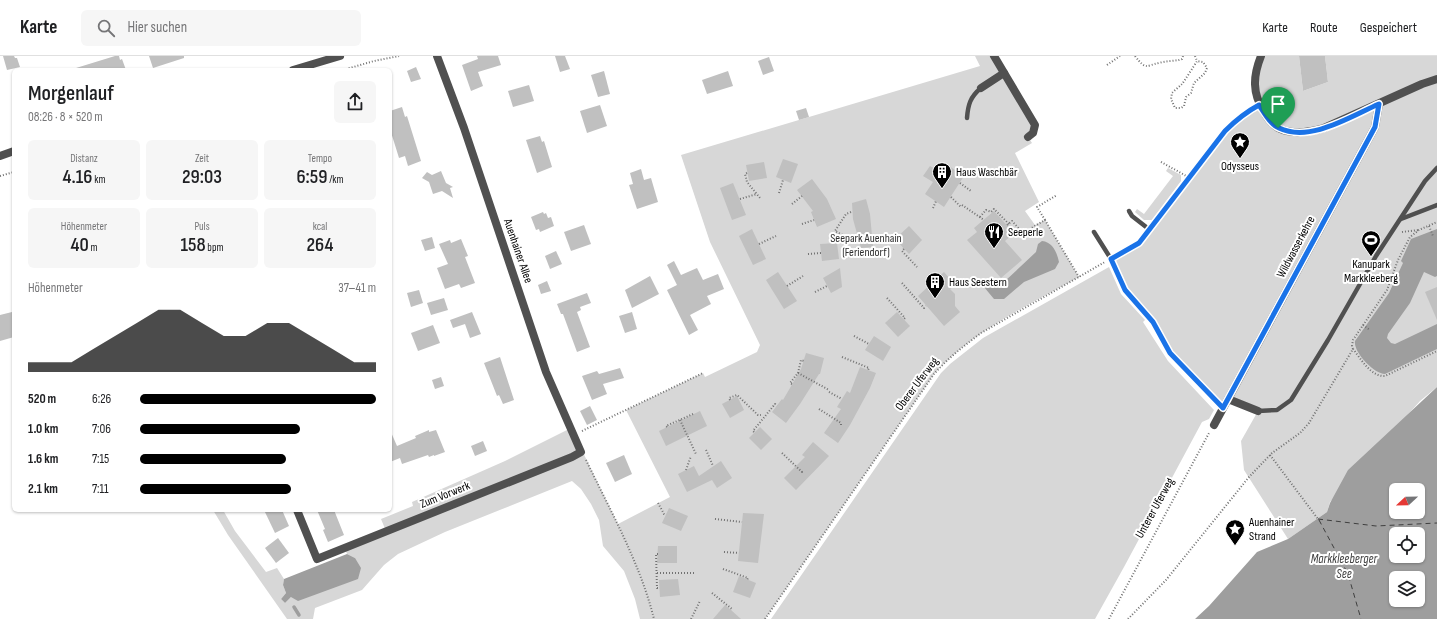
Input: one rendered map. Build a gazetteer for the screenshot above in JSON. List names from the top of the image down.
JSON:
{
  "streets": {
    "street": ["Wildwasserkehre", "Auenhainer Allee", "Zum Vorwerk"],
    "path": ["Oberer Uferweg", "Unterer Uferweg"]
  },
  "crossings": [
    ["Auenhainer Allee", "Zum Vorwerk"]
  ],
  "water": ["Markkleeberger See"],
  "parks": ["Seepark Auenhain (Feriendorf)"],
  "places": {
    "place": ["Odysseus", "Auenhainer Strand"],
    "building": ["Haus Waschbär", "Haus Seestern"],
    "restaurant": ["Seeperle"],
    "sports": ["Kanupark Markkleeberg"]
  },
  "north": "left",
  "page": {
    "header": "Karte",
    "search": "Hier suchen",
    "nav": ["Karte", "Route", "Gespeichert"],
    "heading": ["Morgenlauf", "08:26 · 8 × 520 m"],
    "stats": [
      ["Distanz", "4.16 km"],
      ["Zeit", "29:03"],
      ["Tempo", "6:59 /km"],
      ["Höhenmeter", "40 m"],
      ["Puls", "158 bpm"],
      ["kcal", "264"]
    ],
    "chart": ["Höhenmeter", "37–41 m"],
    "list": [
      {
        "name": "520 m",
        "note": "6:26"
      },
      {
        "name": "1.0 km",
        "note": "7:06"
      },
      {
        "name": "1.6 km",
        "note": "7:15"
      },
      {
        "name": "2.1 km",
        "note": "7:11"
      }
    ]
  }
}
